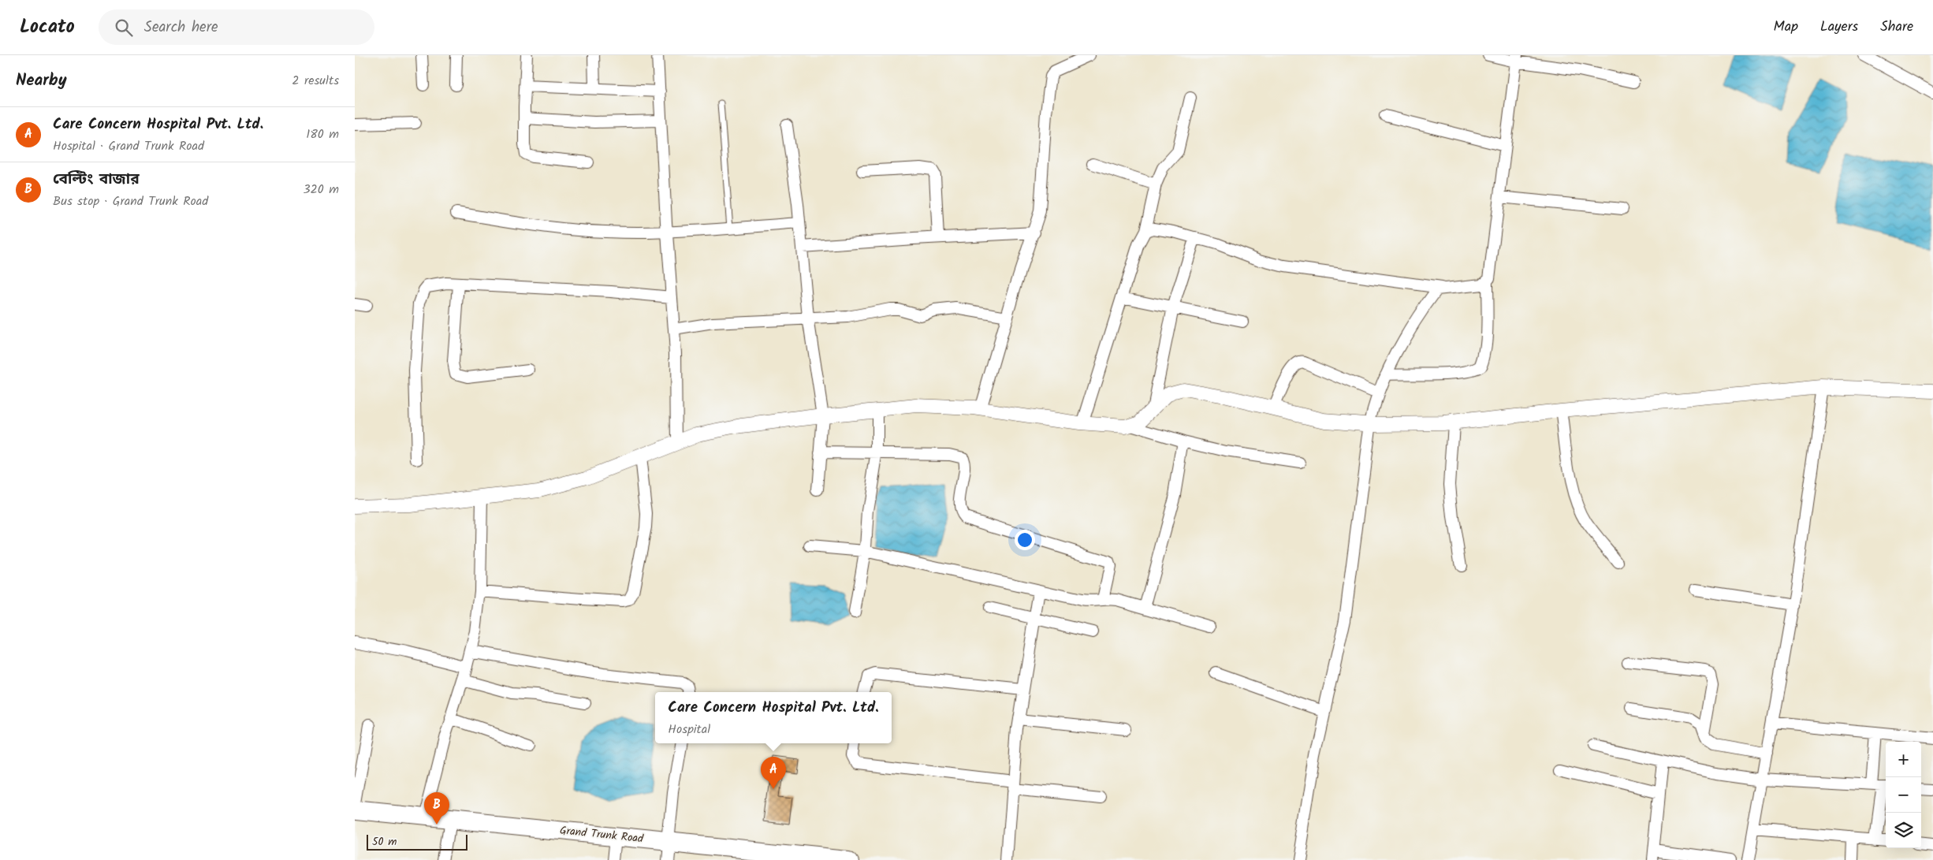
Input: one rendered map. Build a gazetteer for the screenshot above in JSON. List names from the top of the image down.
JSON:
{
  "streets": {
    "main road": ["Grand Trunk Road"]
  },
  "scale_bar": "50 m",
  "page": {
    "header": "Locato",
    "search": "Search here",
    "nav": ["Map", "Layers", "Share"],
    "heading": ["Nearby", "2 results"],
    "list": [
      {
        "mark": "A",
        "name": "Care Concern Hospital Pvt. Ltd.",
        "note": "Hospital · Grand Trunk Road",
        "value": "180 m"
      },
      {
        "mark": "B",
        "name": "বেল্টিং বাজার",
        "note": "Bus stop · Grand Trunk Road",
        "value": "320 m"
      }
    ],
    "popup": ["Care Concern Hospital Pvt. Ltd.", "Hospital"],
    "map_buttons": ["+", "−"],
    "pins": ["A", "B"],
    "scale": "50 m"
  }
}
